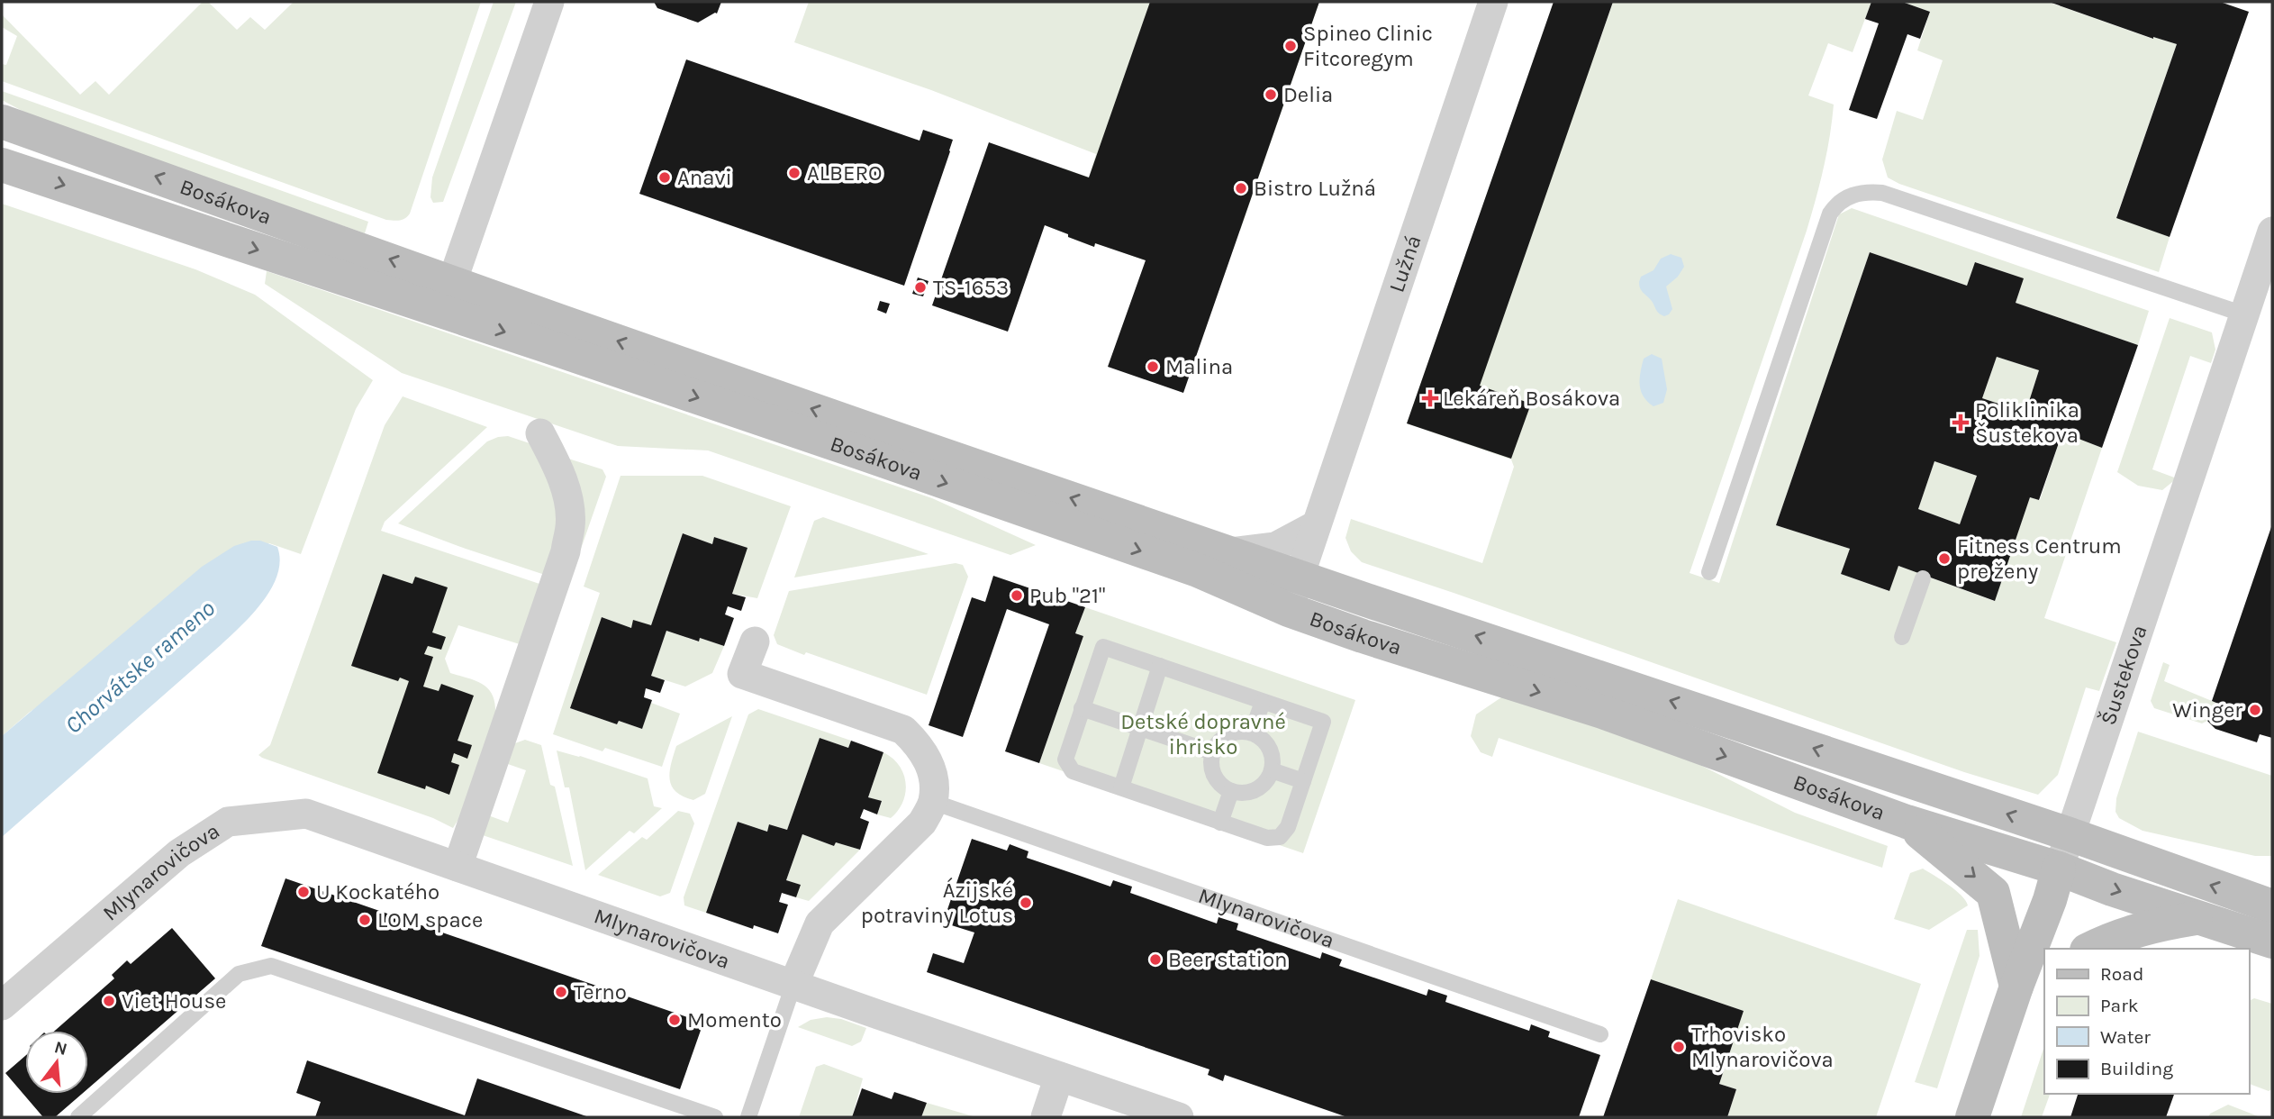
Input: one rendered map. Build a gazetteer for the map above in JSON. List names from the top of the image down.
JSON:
{
  "streets": {
    "street": [
      "Bosákova",
      "Lužná",
      "Šustekova",
      "Mlynarovičova"
    ]
  },
  "crossings": [
    ["Bosákova", "Lužná"],
    ["Bosákova", "Šustekova"]
  ],
  "water": ["Chorvátske rameno"],
  "parks": ["Detské dopravné ihrisko"],
  "places": {
    "other": [
      "Spineo Clinic Fitcoregym",
      "Delia",
      "ALBERO",
      "Anavi",
      "Bistro Lužná",
      "TS-1653",
      "Malina",
      "Fitness Centrum pre ženy",
      "Pub \"21\"",
      "Winger",
      "U Kockatého",
      "Ázijské potraviny Lotus",
      "LOM space",
      "Beer station",
      "Terno",
      "Viet House",
      "Momento",
      "Trhovisko Mlynarovičova"
    ],
    "health": ["Lekáreň Bosákova", "Poliklinika Šustekova"]
  },
  "legend": [
    "Road",
    "Park",
    "Water",
    "Building"
  ],
  "north": "top"
}
